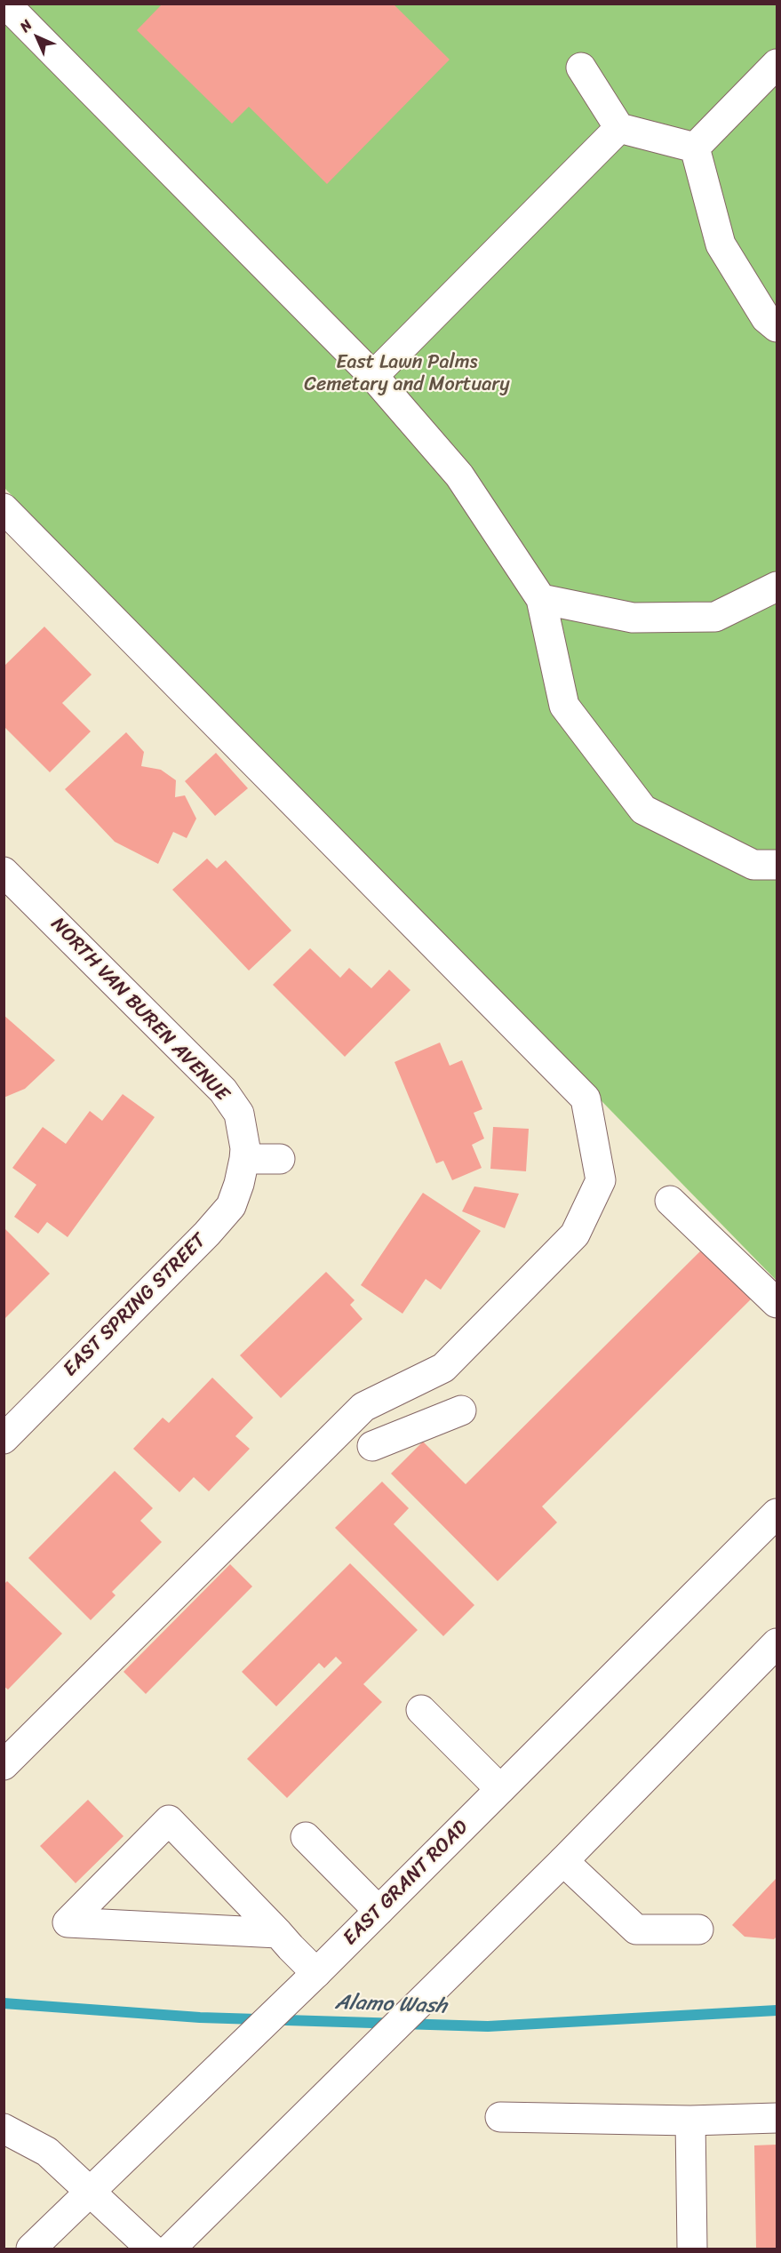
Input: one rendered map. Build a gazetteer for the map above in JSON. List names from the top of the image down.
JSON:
{
  "streets": {
    "main road": ["NORTH VAN BUREN AVENUE", "EAST SPRING STREET", "EAST GRANT ROAD"]
  },
  "crossings": [
    ["NORTH VAN BUREN AVENUE", "EAST SPRING STREET"]
  ],
  "water": ["Alamo Wash"],
  "parks": ["East Lawn Palms Cemetary and Mortuary"],
  "north": "top left"
}
